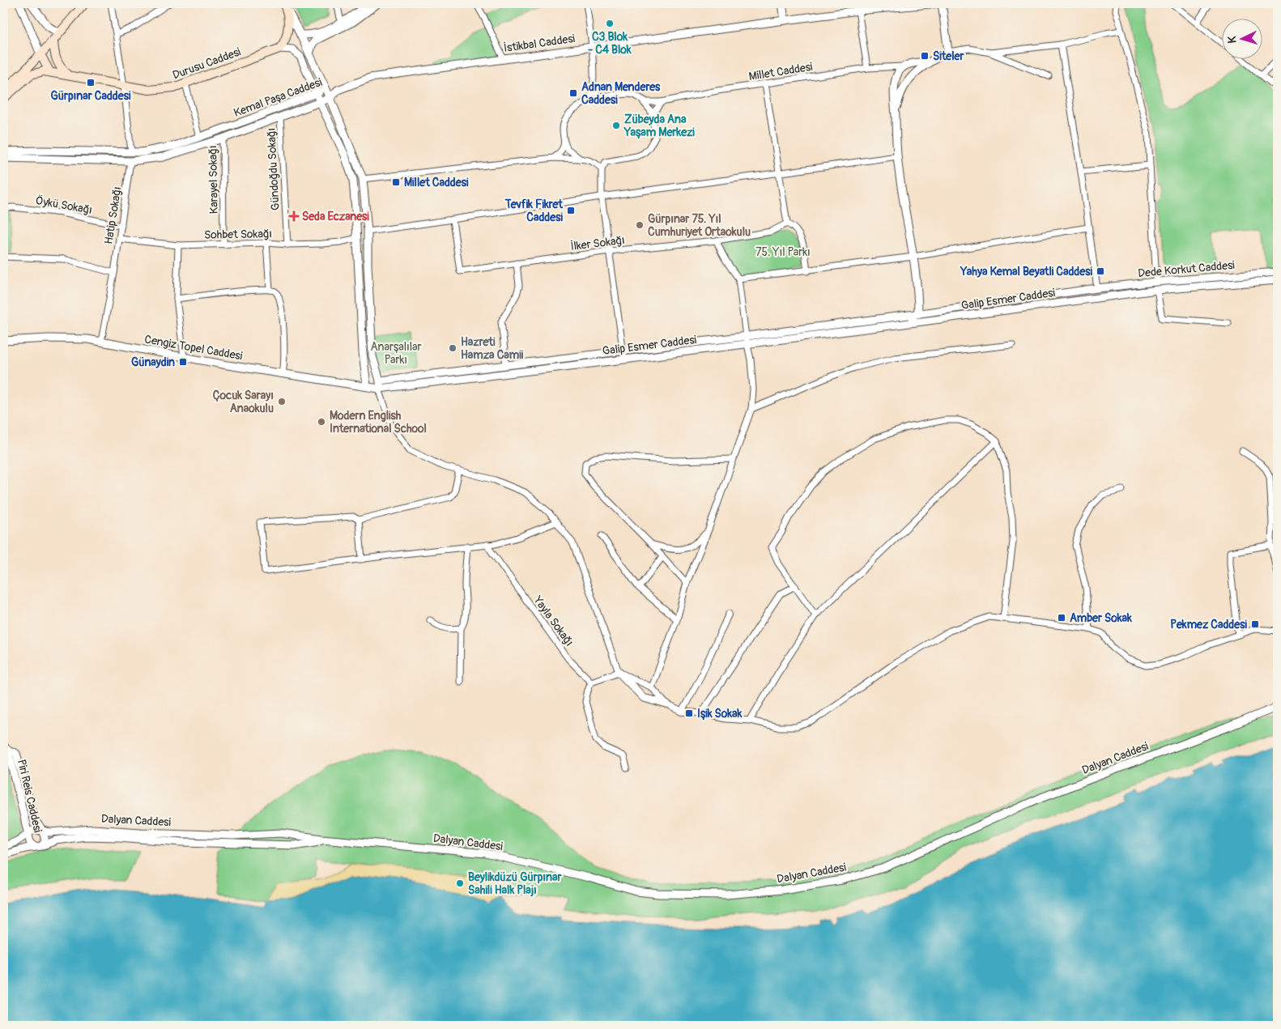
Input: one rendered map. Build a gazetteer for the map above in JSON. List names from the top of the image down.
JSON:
{
  "streets": {
    "main road": ["Durusu Caddesi"],
    "street": [
      "İstikbal Caddesi",
      "Millet Caddesi",
      "Kemal Paşa Caddesi",
      "Gündoğdu Sokağı",
      "Karayel Sokağı",
      "Öykü Sokağı",
      "Hatip Sokağı",
      "Sohbet Sokağı",
      "İlker Sokağı",
      "Dede Korkut Caddesi",
      "Galip Esmer Caddesi",
      "Cengiz Topel Caddesi",
      "Yayla Sokağı",
      "Dalyan Caddesi",
      "Piri Reis Caddesi"
    ]
  },
  "crossings": [
    ["İstikbal Caddesi", "Kemal Paşa Caddesi"],
    ["Kemal Paşa Caddesi", "Gündoğdu Sokağı"],
    ["Kemal Paşa Caddesi", "Karayel Sokağı"],
    ["Kemal Paşa Caddesi", "Hatip Sokağı"],
    ["Gündoğdu Sokağı", "Sohbet Sokağı"],
    ["Karayel Sokağı", "Sohbet Sokağı"],
    ["Öykü Sokağı", "Hatip Sokağı"],
    ["Hatip Sokağı", "Sohbet Sokağı"],
    ["Hatip Sokağı", "Cengiz Topel Caddesi"],
    ["Dede Korkut Caddesi", "Galip Esmer Caddesi"],
    ["Galip Esmer Caddesi", "Cengiz Topel Caddesi"],
    ["Dalyan Caddesi", "Piri Reis Caddesi"]
  ],
  "parks": ["75. Yıl Parkı", "Anarşalılar Parkı"],
  "places": {
    "other": [
      "C3 Blok - C4 Blok",
      "Zübeyda Ana Yaşam Merkezi",
      "Gürpınar 75. Yıl Cumhuriyet Ortaokulu",
      "Hazreti Hamza Camii",
      "Çocuk Sarayı Anaokulu",
      "Modern English International School",
      "Beylikdüzü Gürpınar Sahili Halk Plajı"
    ],
    "transit": [
      "Siteler",
      "Gürpınar Caddesi",
      "Adnan Menderes Caddesi",
      "Millet Caddesi",
      "Tevfik Fikret Caddesi",
      "Yahya Kemal Beyatli Caddesi",
      "Günaydin",
      "Amber Sokak",
      "Pekmez Caddesi",
      "Işik Sokak"
    ],
    "health": ["Seda Eczanesi"]
  },
  "north": "left"
}
